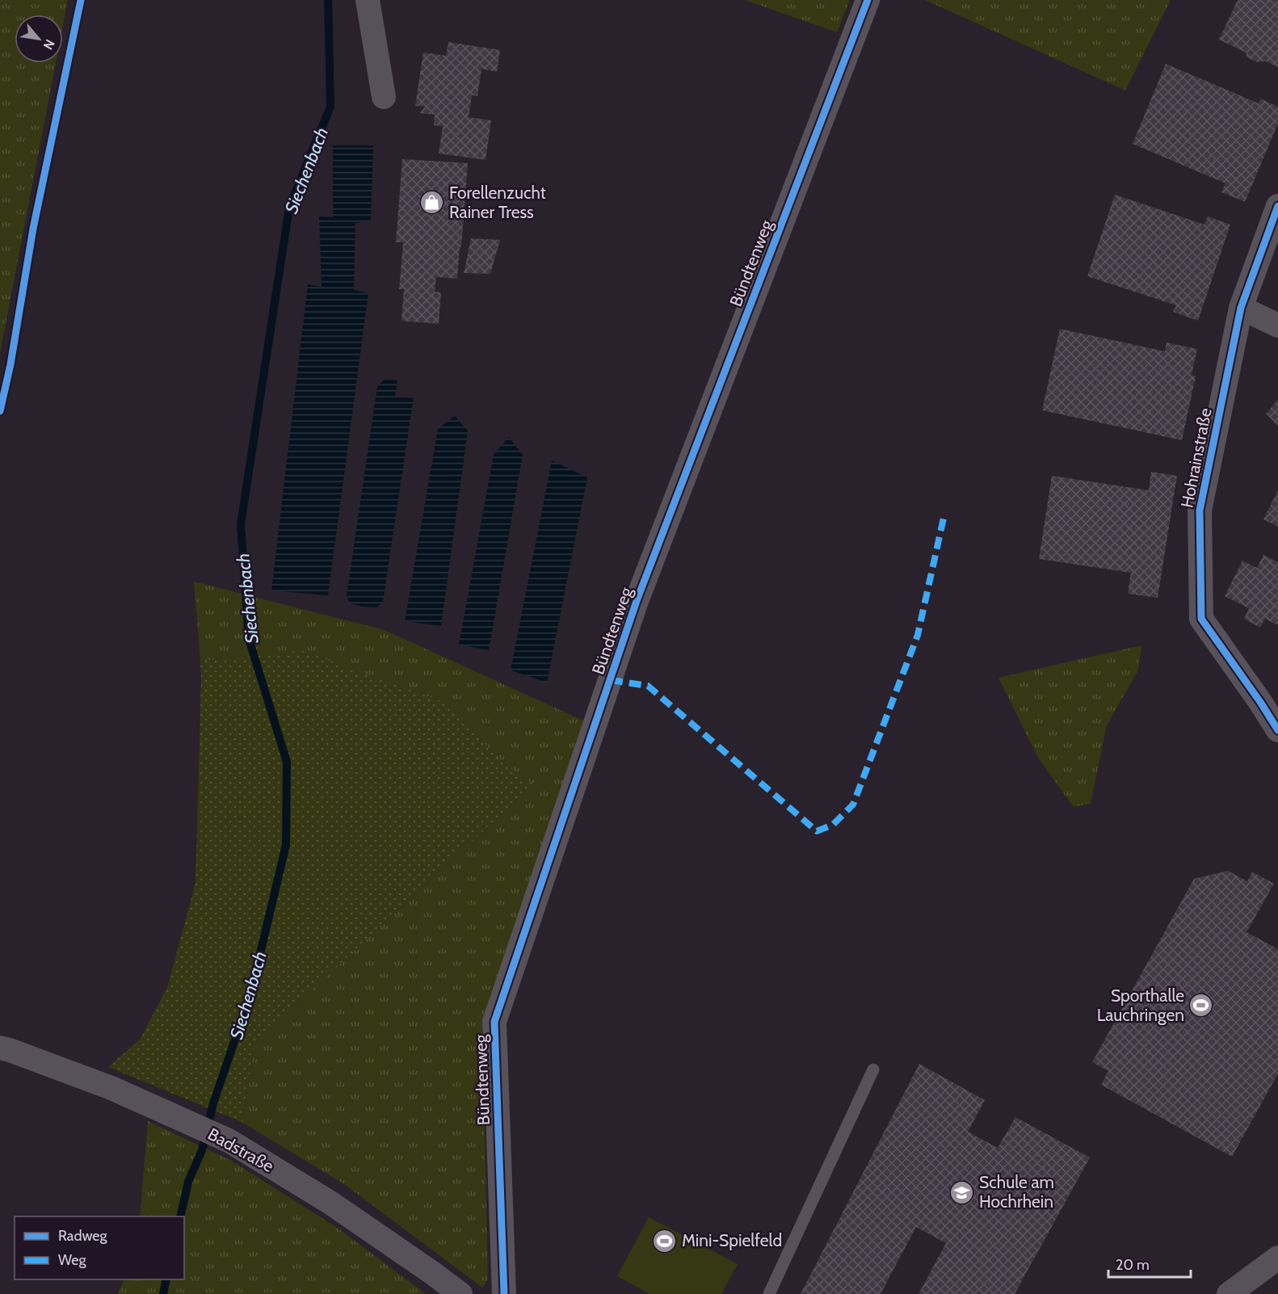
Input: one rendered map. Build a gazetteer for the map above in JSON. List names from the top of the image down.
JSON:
{
  "streets": {
    "street": ["Bündtenweg", "Hohrainstraße", "Badstraße"]
  },
  "water": ["Siechenbach"],
  "places": {
    "shop": ["Forellenzucht Rainer Tress"],
    "sports": ["Sporthalle Lauchringen", "Mini-Spielfeld"],
    "school or university": ["Schule am Hochrhein"]
  },
  "legend": ["Radweg", "Weg"],
  "scale_bar": "20 m",
  "north": "bottom right"
}
